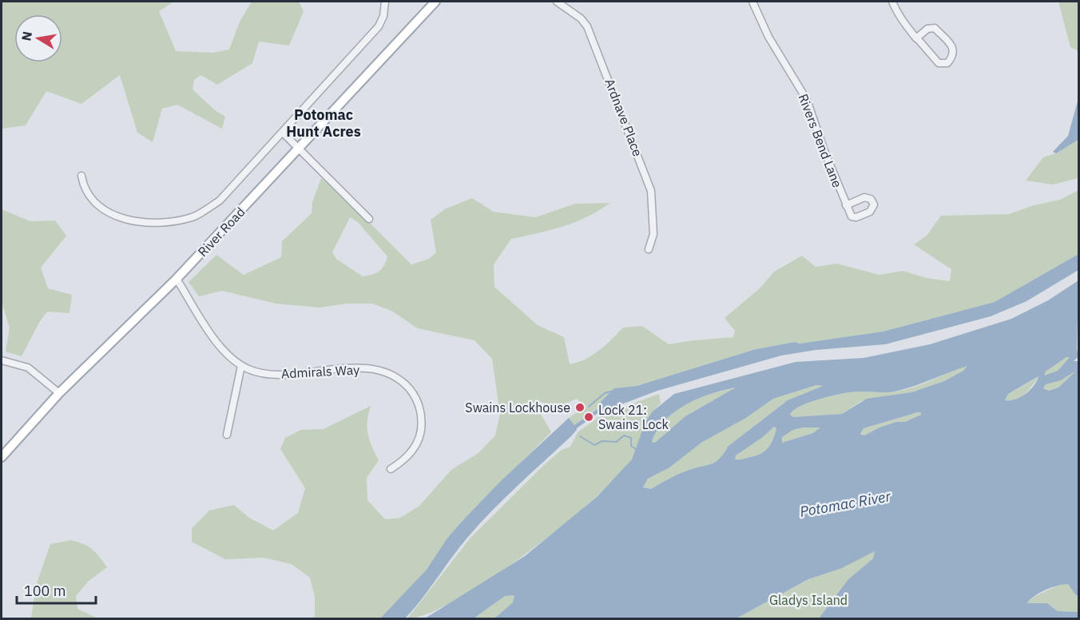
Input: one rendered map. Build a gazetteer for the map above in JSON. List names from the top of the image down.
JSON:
{
  "streets": {
    "main road": ["River Road"],
    "street": ["Ardnave Place", "Rivers Bend Lane", "Admirals Way"]
  },
  "crossings": [
    ["River Road", "Admirals Way"]
  ],
  "districts": ["Potomac Hunt Acres"],
  "water": ["Potomac River"],
  "parks": ["Gladys Island"],
  "places": ["Swains Lockhouse", "Lock 21: Swains Lock"],
  "scale_bar": "100 m",
  "north": "left"
}
